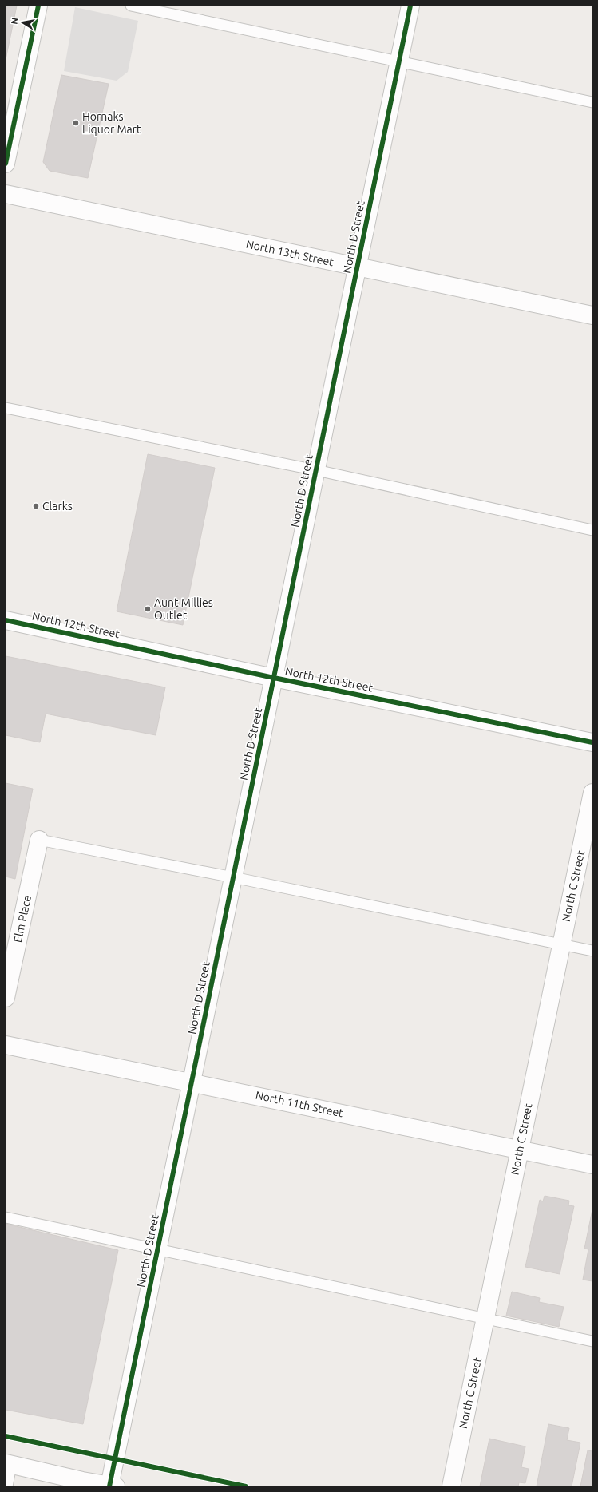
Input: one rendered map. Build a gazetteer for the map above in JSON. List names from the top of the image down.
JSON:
{
  "streets": {
    "street": [
      "North D Street",
      "North 13th Street",
      "North 12th Street",
      "North C Street",
      "Elm Place",
      "North 11th Street"
    ]
  },
  "crossings": [
    ["North D Street", "North 13th Street"],
    ["North D Street", "North 12th Street"],
    ["North D Street", "North 11th Street"],
    ["North C Street", "North 11th Street"]
  ],
  "places": ["Hornaks Liquor Mart", "Clarks", "Aunt Millies Outlet"],
  "north": "left"
}
